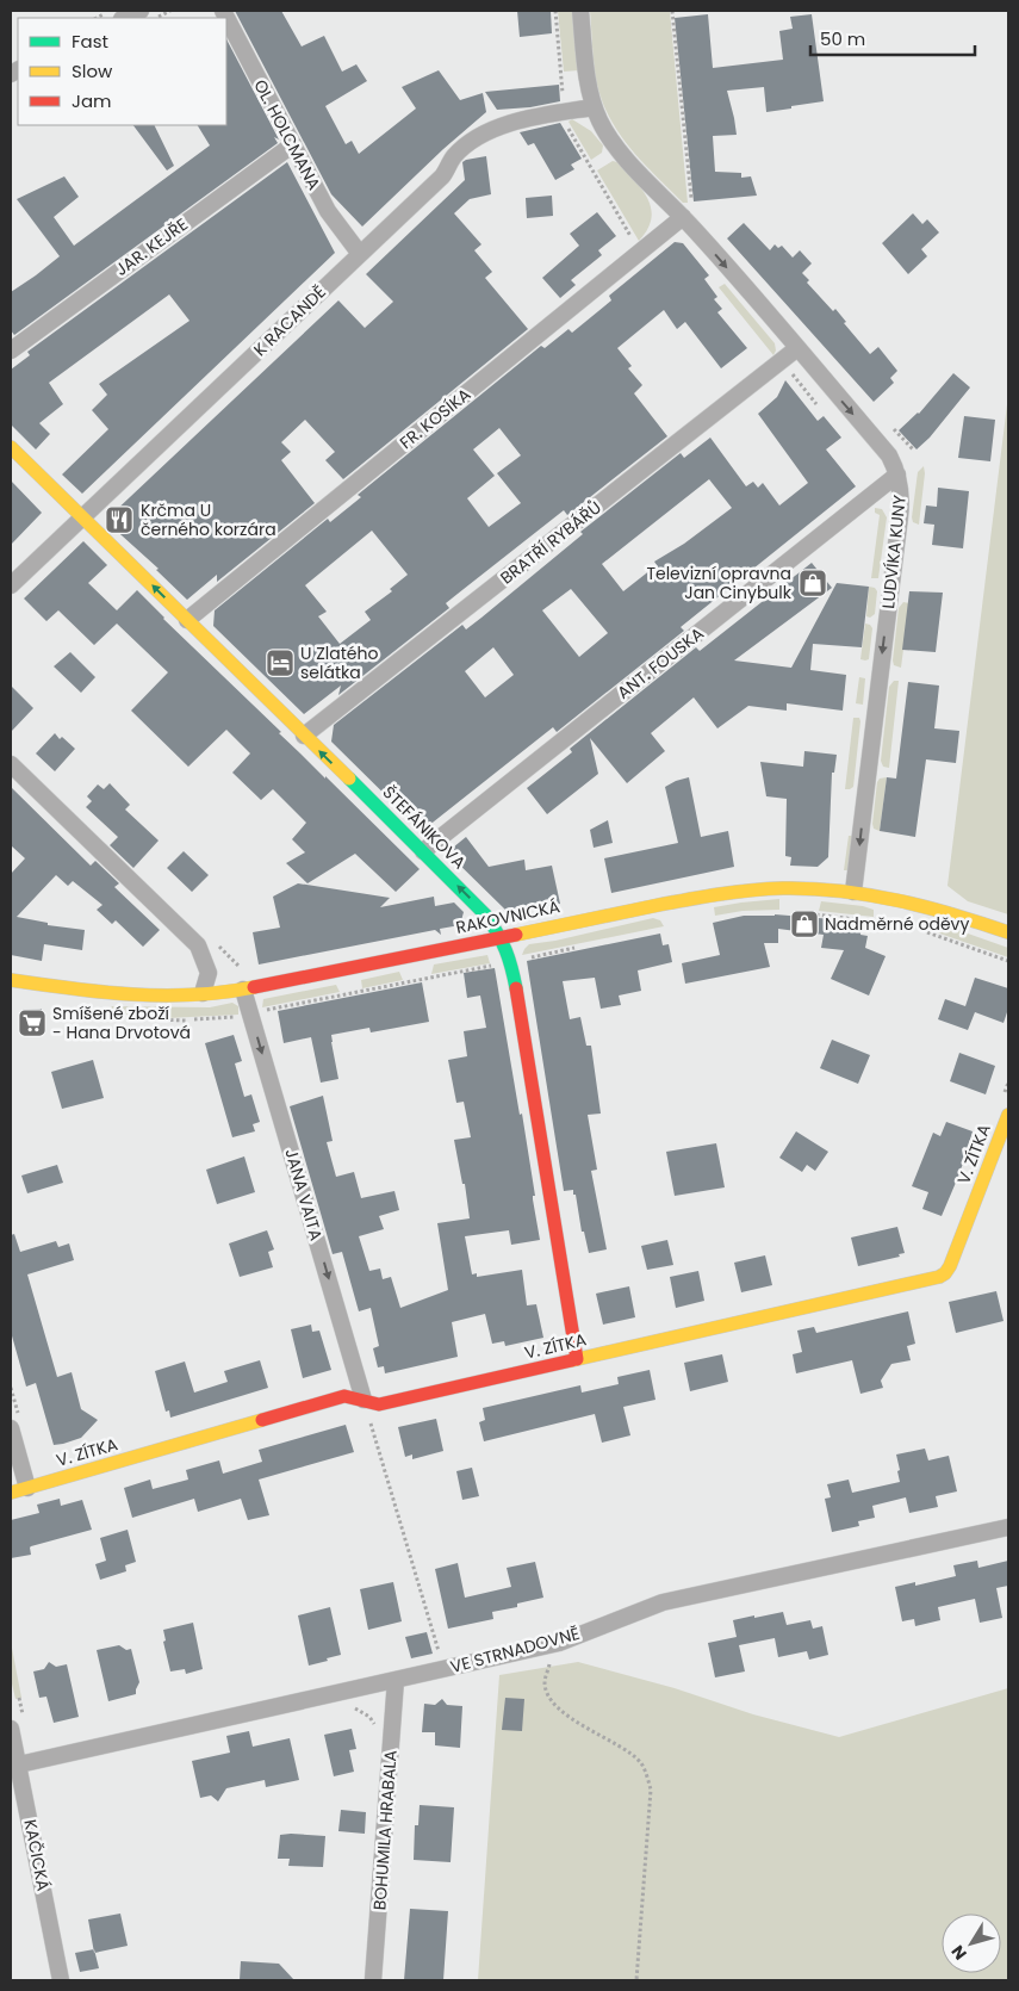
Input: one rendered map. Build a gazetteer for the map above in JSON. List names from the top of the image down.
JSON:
{
  "streets": {
    "street": [
      "OL. HOLCMANA",
      "JAR. KEJŘE",
      "K RACANDĚ",
      "FR. KOSÍKA",
      "BRATŘÍ RYBÁŘŮ",
      "LUDVÍKA KUNY",
      "ANT. FOUSKA",
      "ŠTEFÁNIKOVA",
      "RAKOVNICKÁ",
      "V. ZÍTKA",
      "JANA VAITA",
      "VE STRNADOVNĚ",
      "BOHUMILA HRABALA",
      "KAČICKÁ"
    ]
  },
  "crossings": [
    ["OL. HOLCMANA", "JAR. KEJŘE"],
    ["OL. HOLCMANA", "K RACANDĚ"],
    ["K RACANDĚ", "LUDVÍKA KUNY"],
    ["K RACANDĚ", "ŠTEFÁNIKOVA"],
    ["FR. KOSÍKA", "LUDVÍKA KUNY"],
    ["FR. KOSÍKA", "ŠTEFÁNIKOVA"],
    ["BRATŘÍ RYBÁŘŮ", "LUDVÍKA KUNY"],
    ["BRATŘÍ RYBÁŘŮ", "ŠTEFÁNIKOVA"],
    ["LUDVÍKA KUNY", "ANT. FOUSKA"],
    ["LUDVÍKA KUNY", "RAKOVNICKÁ"],
    ["ANT. FOUSKA", "ŠTEFÁNIKOVA"],
    ["ŠTEFÁNIKOVA", "RAKOVNICKÁ"],
    ["ŠTEFÁNIKOVA", "V. ZÍTKA"],
    ["RAKOVNICKÁ", "JANA VAITA"],
    ["V. ZÍTKA", "JANA VAITA"],
    ["VE STRNADOVNĚ", "BOHUMILA HRABALA"],
    ["VE STRNADOVNĚ", "KAČICKÁ"]
  ],
  "one_way": ["LUDVÍKA KUNY", "ŠTEFÁNIKOVA", "JANA VAITA"],
  "places": {
    "restaurant": ["Krčma U černého korzára"],
    "shop": ["Televizní opravna Jan Cinybulk", "Nadměrné oděvy"],
    "hotel": ["U Zlatého selátka"],
    "supermarket": ["Smíšené zboží - Hana Drvotová"]
  },
  "legend": ["Fast", "Slow", "Jam"],
  "scale_bar": "50 m",
  "north": "bottom left"
}
